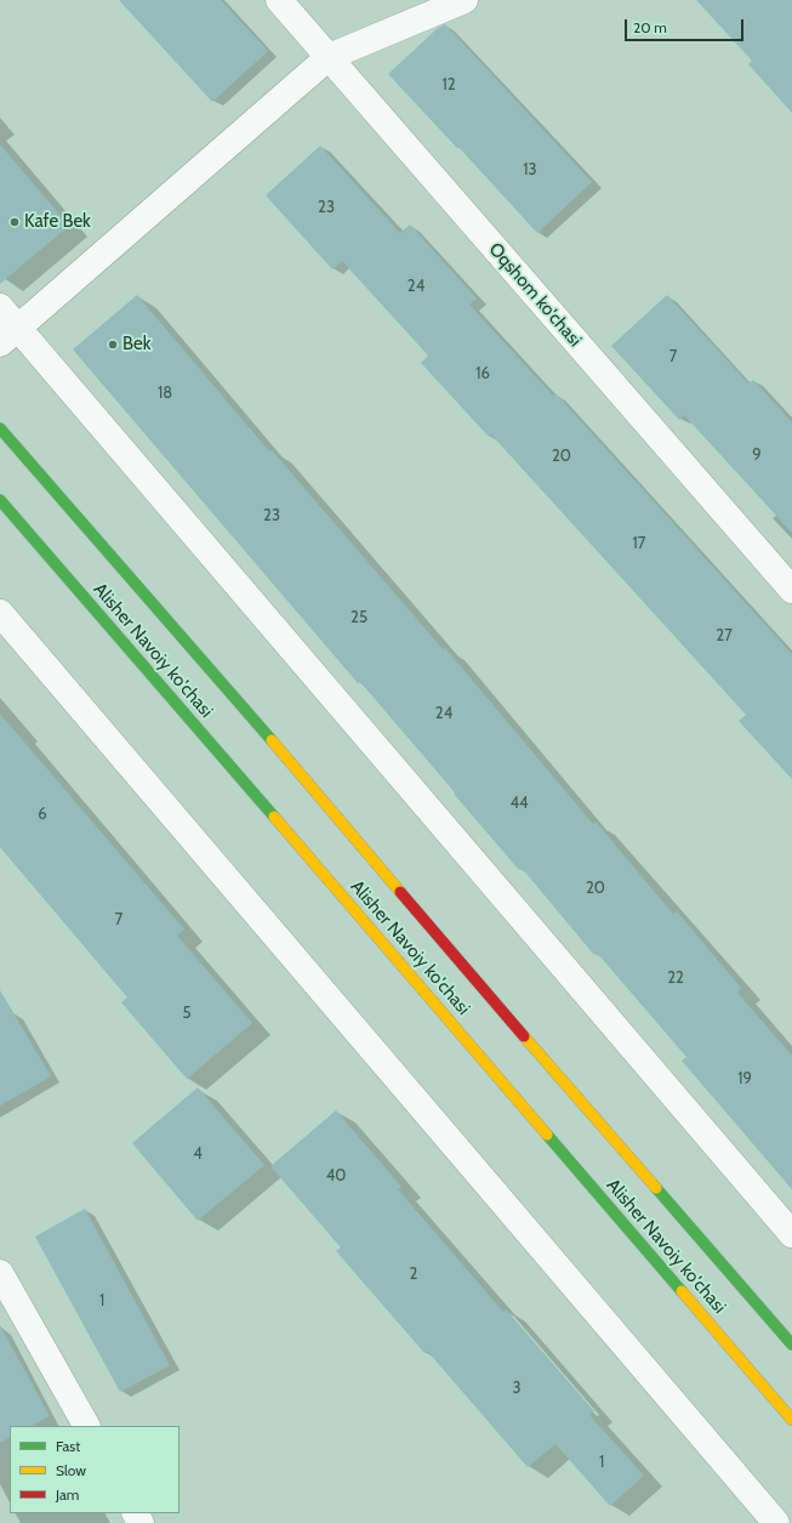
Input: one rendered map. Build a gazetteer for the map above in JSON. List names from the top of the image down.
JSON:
{
  "streets": {
    "main road": ["Alisher Navoiy ko'chasi"],
    "street": ["Oqshom ko'chasi"]
  },
  "places": ["Kafe Bek", "Bek"],
  "house_numbers": [
    "12",
    "13",
    "23",
    "24",
    "7",
    "16",
    "18",
    "9",
    "20",
    "23",
    "17",
    "25",
    "27",
    "24",
    "44",
    "6",
    "20",
    "7",
    "22",
    "5",
    "19",
    "4",
    "40",
    "2",
    "1",
    "3",
    "1"
  ],
  "legend": ["Fast", "Slow", "Jam"],
  "scale_bar": "20 m"
}
